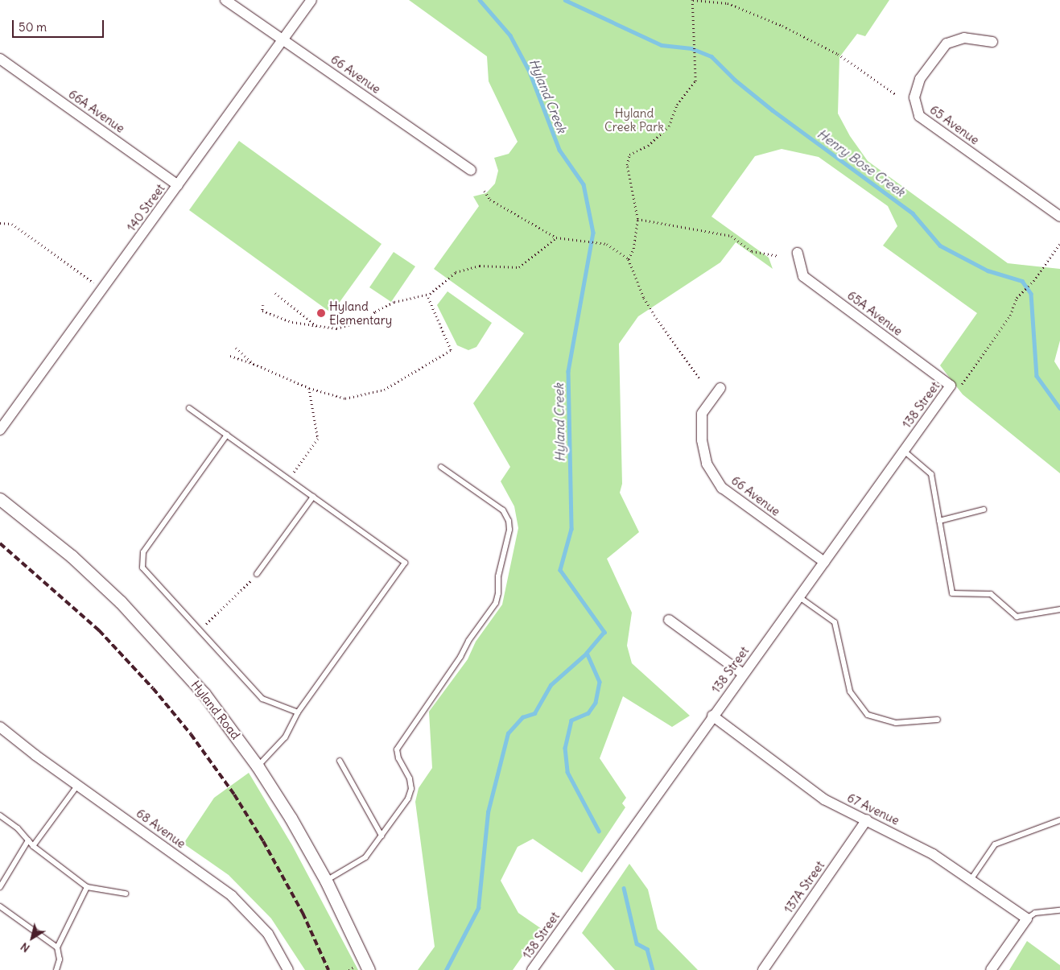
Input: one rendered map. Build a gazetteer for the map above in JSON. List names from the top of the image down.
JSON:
{
  "streets": {
    "street": [
      "66 Avenue",
      "66A Avenue",
      "65 Avenue",
      "140 Street",
      "65A Avenue",
      "138 Street",
      "Hyland Road",
      "67 Avenue",
      "68 Avenue",
      "137A Street"
    ]
  },
  "crossings": [
    ["66 Avenue", "140 Street"],
    ["66 Avenue", "138 Street"],
    ["66A Avenue", "140 Street"],
    ["65A Avenue", "138 Street"],
    ["138 Street", "67 Avenue"],
    ["67 Avenue", "137A Street"]
  ],
  "water": ["Hyland Creek", "Henry Bose Creek"],
  "parks": ["Hyland Creek Park"],
  "places": ["Hyland Elementary"],
  "scale_bar": "50 m",
  "north": "bottom left"
}
